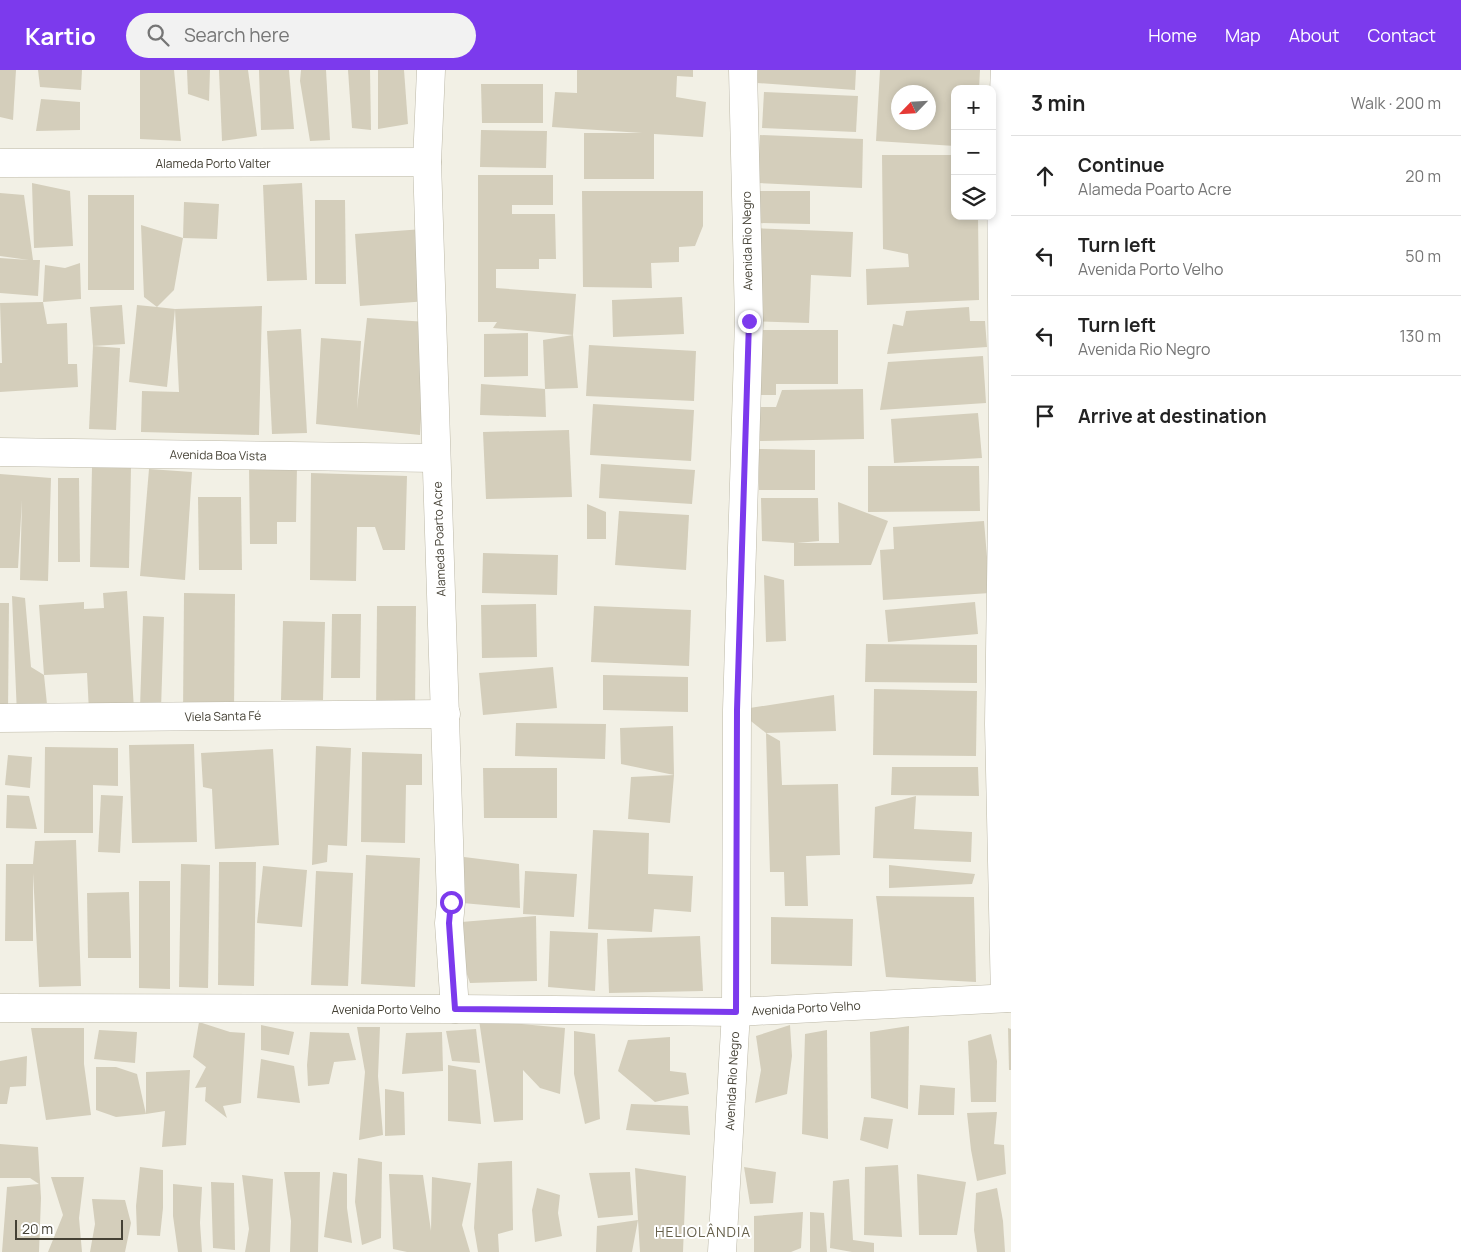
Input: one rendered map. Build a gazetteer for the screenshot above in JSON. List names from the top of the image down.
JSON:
{
  "streets": {
    "street": [
      "Alameda Porto Valter",
      "Avenida Rio Negro",
      "Avenida Boa Vista",
      "Alameda Poarto Acre",
      "Viela Santa Fé",
      "Avenida Porto Velho"
    ]
  },
  "crossings": [
    ["Alameda Porto Valter", "Alameda Poarto Acre"],
    ["Avenida Rio Negro", "Avenida Porto Velho"],
    ["Avenida Boa Vista", "Alameda Poarto Acre"],
    ["Alameda Poarto Acre", "Viela Santa Fé"],
    ["Alameda Poarto Acre", "Avenida Porto Velho"]
  ],
  "districts": ["HELIOLÂNDIA"],
  "scale_bar": "20 m",
  "north": "bottom left",
  "page": {
    "header": "Kartio",
    "search": "Search here",
    "nav": [
      "Home",
      "Map",
      "About",
      "Contact"
    ],
    "heading": ["3 min", "Walk · 200 m"],
    "map_buttons": ["+", "−"],
    "list": [
      ["Continue", "Alameda Poarto Acre", "20 m"],
      ["Turn left", "Avenida Porto Velho", "50 m"],
      ["Turn left", "Avenida Rio Negro", "130 m"],
      "Arrive at destination"
    ],
    "scale": "20 m"
  }
}
